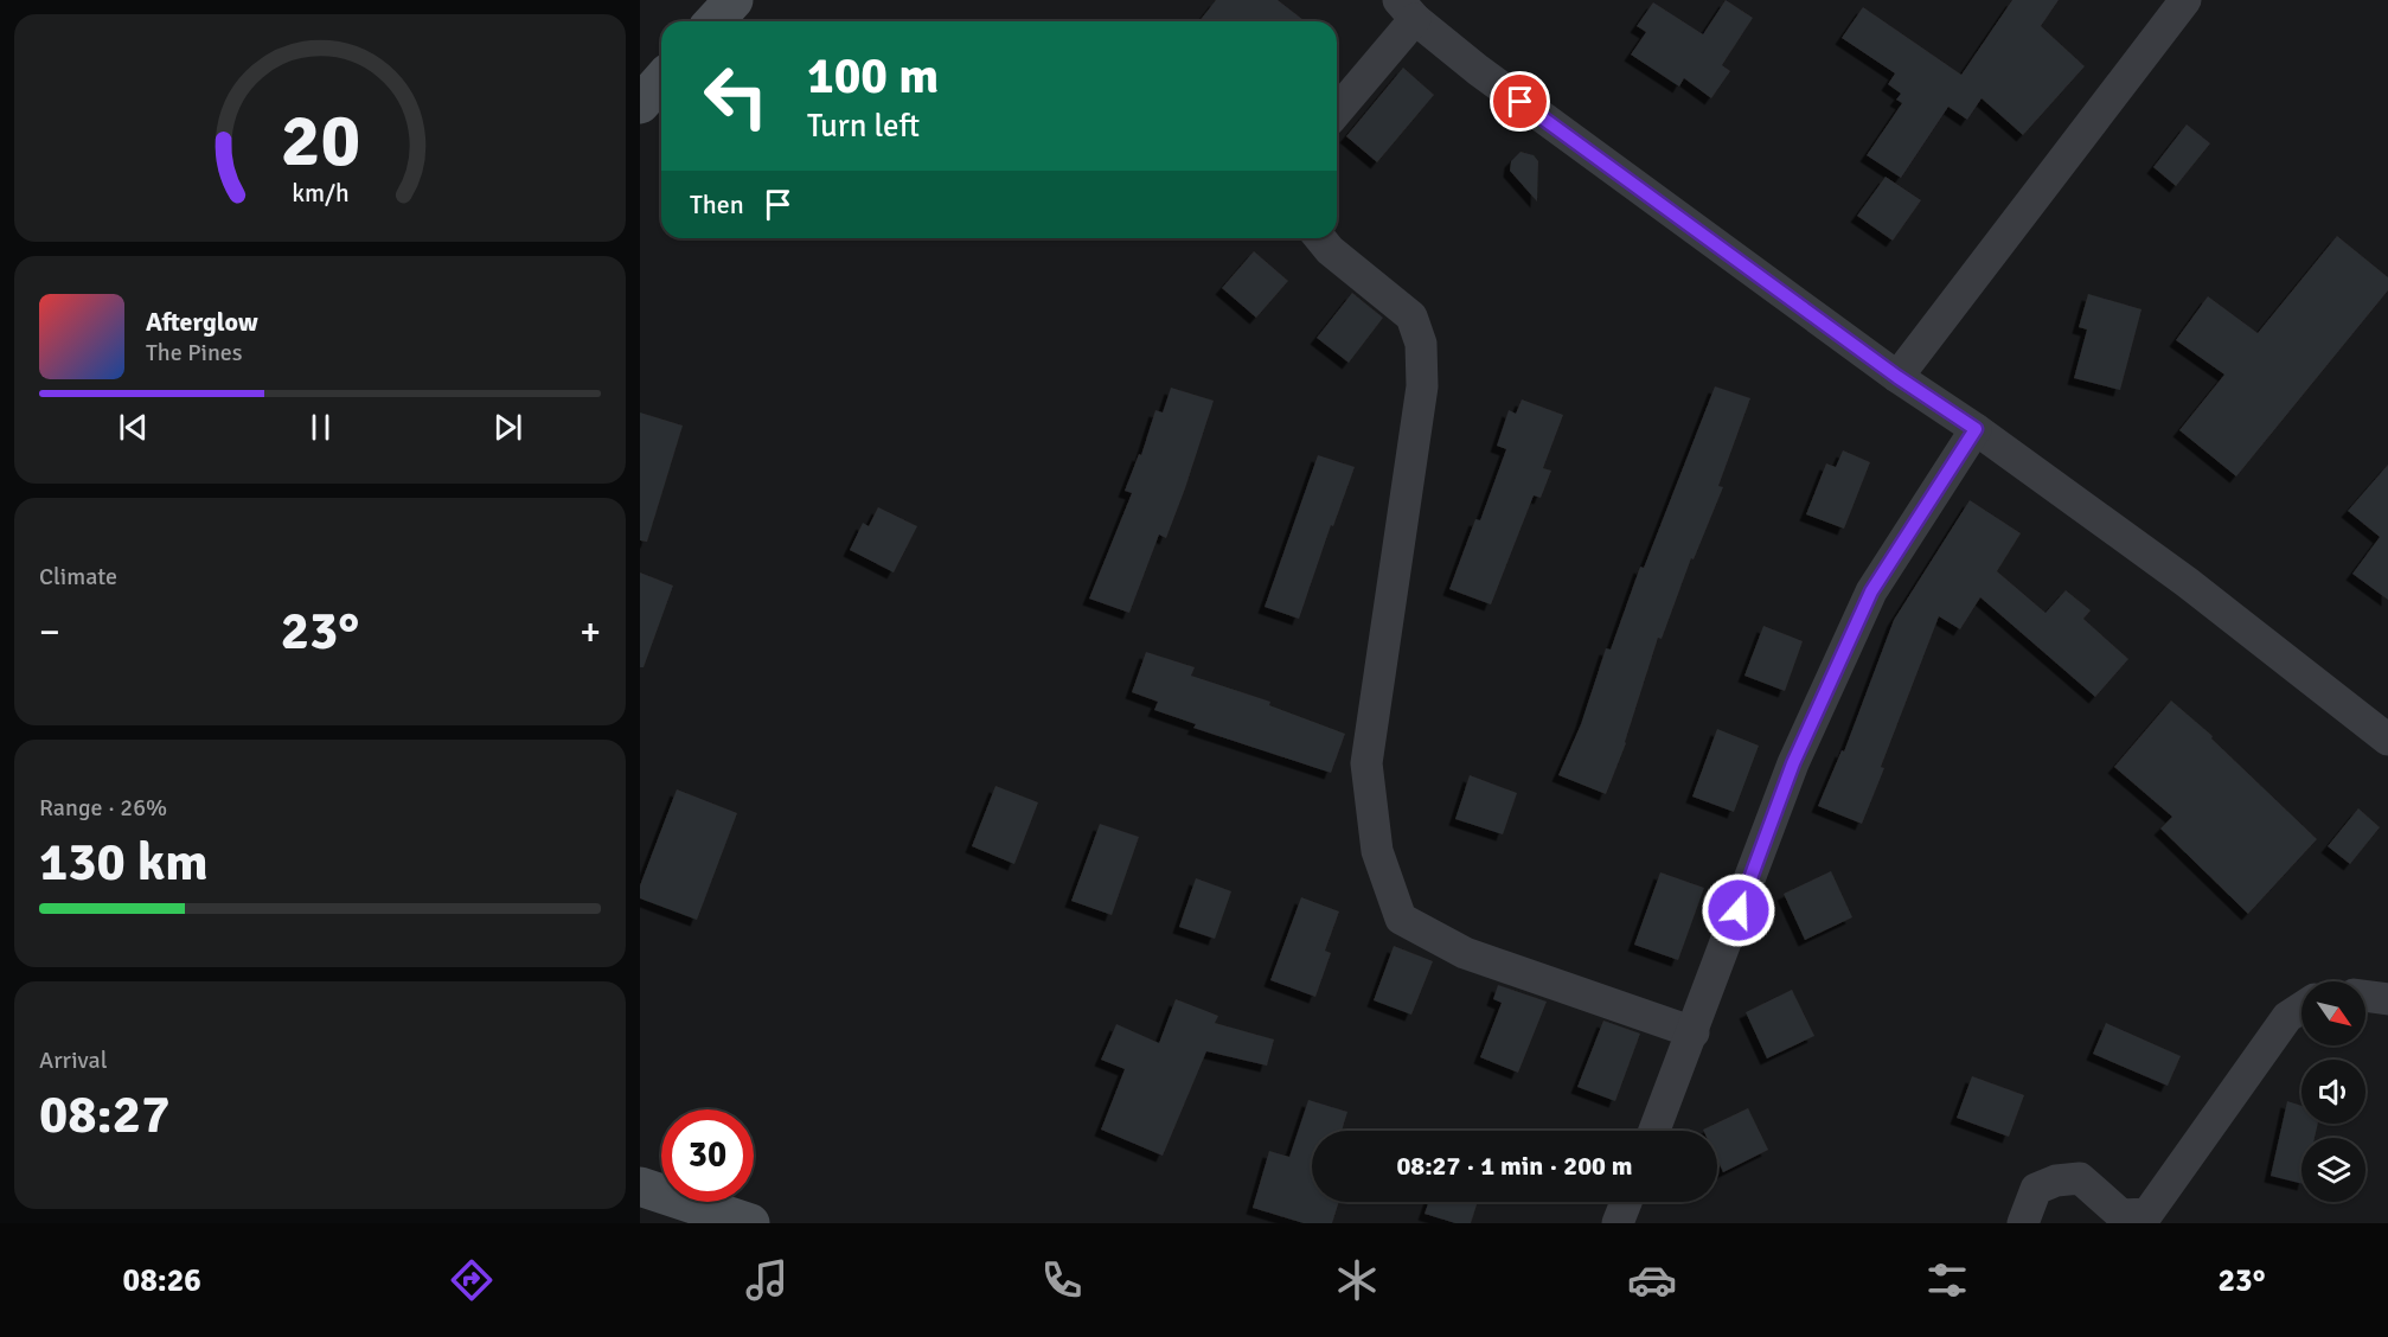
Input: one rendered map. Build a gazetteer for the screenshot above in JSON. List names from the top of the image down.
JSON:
{
  "north": "bottom right",
  "page": {
    "turn": ["100 m", "Turn left"],
    "then": "Then",
    "song": ["Afterglow", "The Pines"],
    "tile": [
      "Climate",
      ["Range · 26%", "130 km"],
      ["Arrival", "08:27"]
    ],
    "heat": ["−", "23°", "+"],
    "limit": "30",
    "trip": "08:27 · 1 min · 200 m",
    "tabs": ["08:26", "23°"],
    "gauge": ["20", "km/h"]
  }
}
